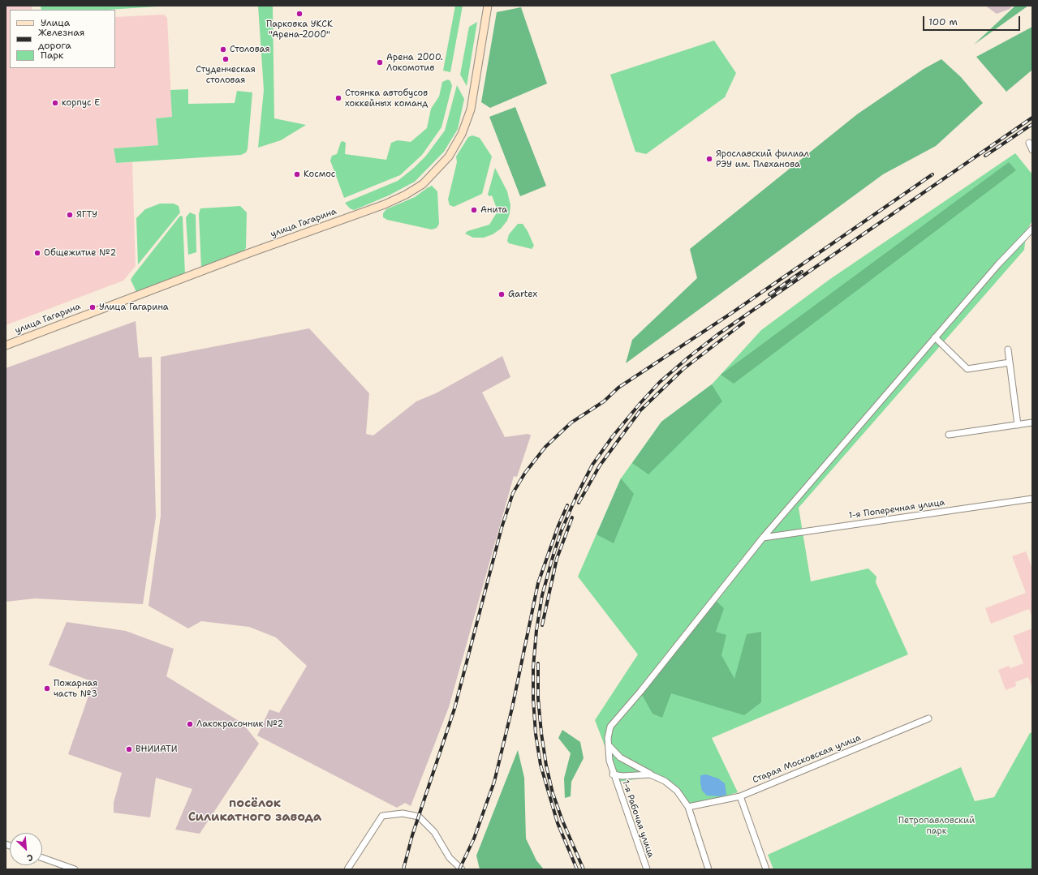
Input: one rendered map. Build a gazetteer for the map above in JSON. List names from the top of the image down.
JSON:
{
  "streets": {
    "main road": ["улица Гагарина"],
    "street": ["1-я Поперечная улица", "Старая Московская улица", "1-я Рабочая улица"]
  },
  "crossings": [
    ["1-я Поперечная улица", "1-я Рабочая улица"]
  ],
  "districts": ["посёлок Силикатного завода"],
  "parks": ["Петропавловский парк"],
  "places": [
    "Парковка УКСК \"Арена-2000\"",
    "Столовая",
    "Студенческая столовая",
    "Арена 2000. Локомотив",
    "Стоянка автобусов хоккейных команд",
    "корпус Е",
    "Ярославский филиал РЭУ им. Плеханова",
    "Космос",
    "Анита",
    "ЯГТУ",
    "Общежитие №2",
    "Gartex",
    "Улица Гагарина",
    "Пожарная часть №3",
    "Лакокрасочник №2",
    "ВНИИАТИ"
  ],
  "legend": ["Улица", "Железная дорога", "Парк"],
  "scale_bar": "100 m",
  "north": "bottom right"
}
